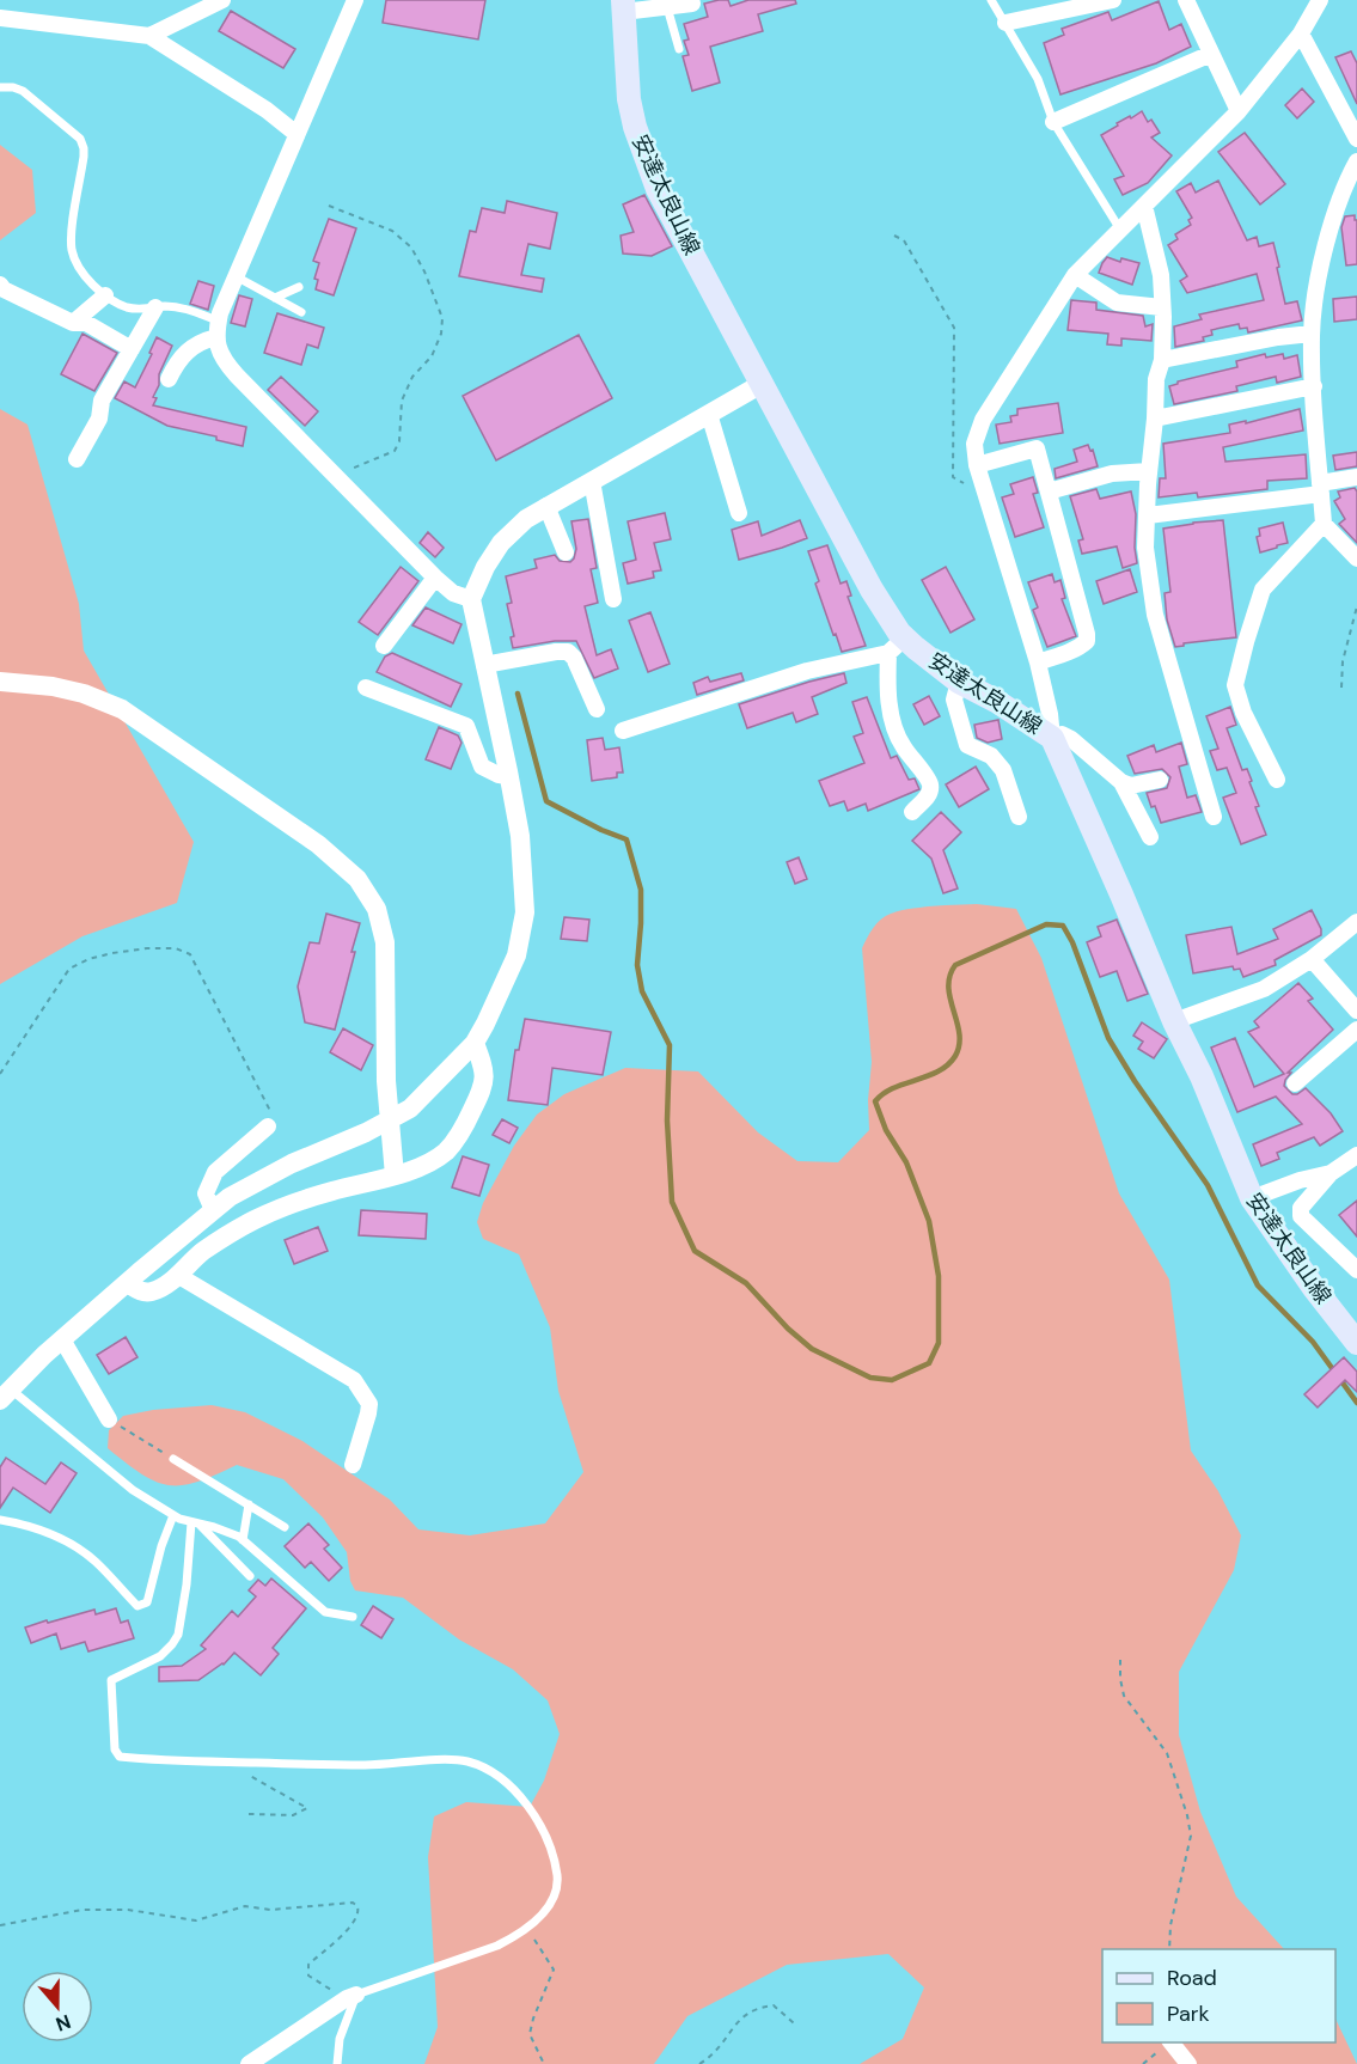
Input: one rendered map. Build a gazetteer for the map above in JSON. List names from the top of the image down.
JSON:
{
  "streets": {
    "main road": ["安達太良山線"]
  },
  "legend": ["Road", "Park"],
  "north": "bottom"
}
